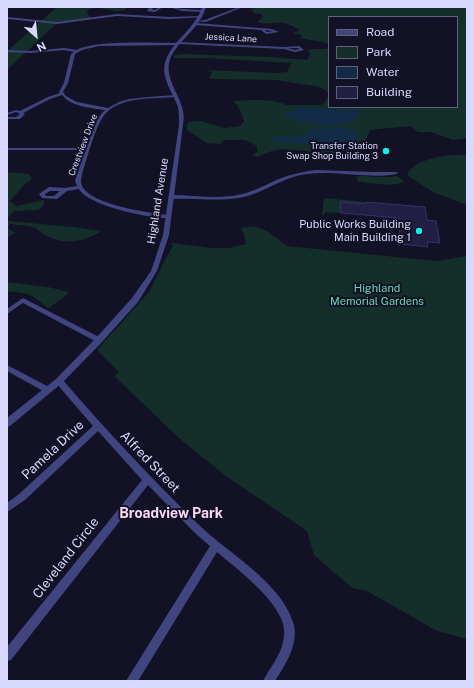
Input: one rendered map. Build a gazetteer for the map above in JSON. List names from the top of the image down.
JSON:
{
  "streets": {
    "street": [
      "Jessica Lane",
      "Crestview Drive",
      "Highland Avenue",
      "Pamela Drive",
      "Alfred Street",
      "Cleveland Circle"
    ]
  },
  "crossings": [
    ["Jessica Lane", "Highland Avenue"],
    ["Crestview Drive", "Highland Avenue"],
    ["Highland Avenue", "Alfred Street"],
    ["Pamela Drive", "Alfred Street"],
    ["Alfred Street", "Cleveland Circle"]
  ],
  "districts": ["Broadview Park"],
  "parks": ["Highland Memorial Gardens"],
  "places": ["Transfer Station Swap Shop Building 3", "Public Works Building Main Building 1"],
  "legend": [
    "Road",
    "Park",
    "Water",
    "Building"
  ],
  "north": "bottom right"
}
